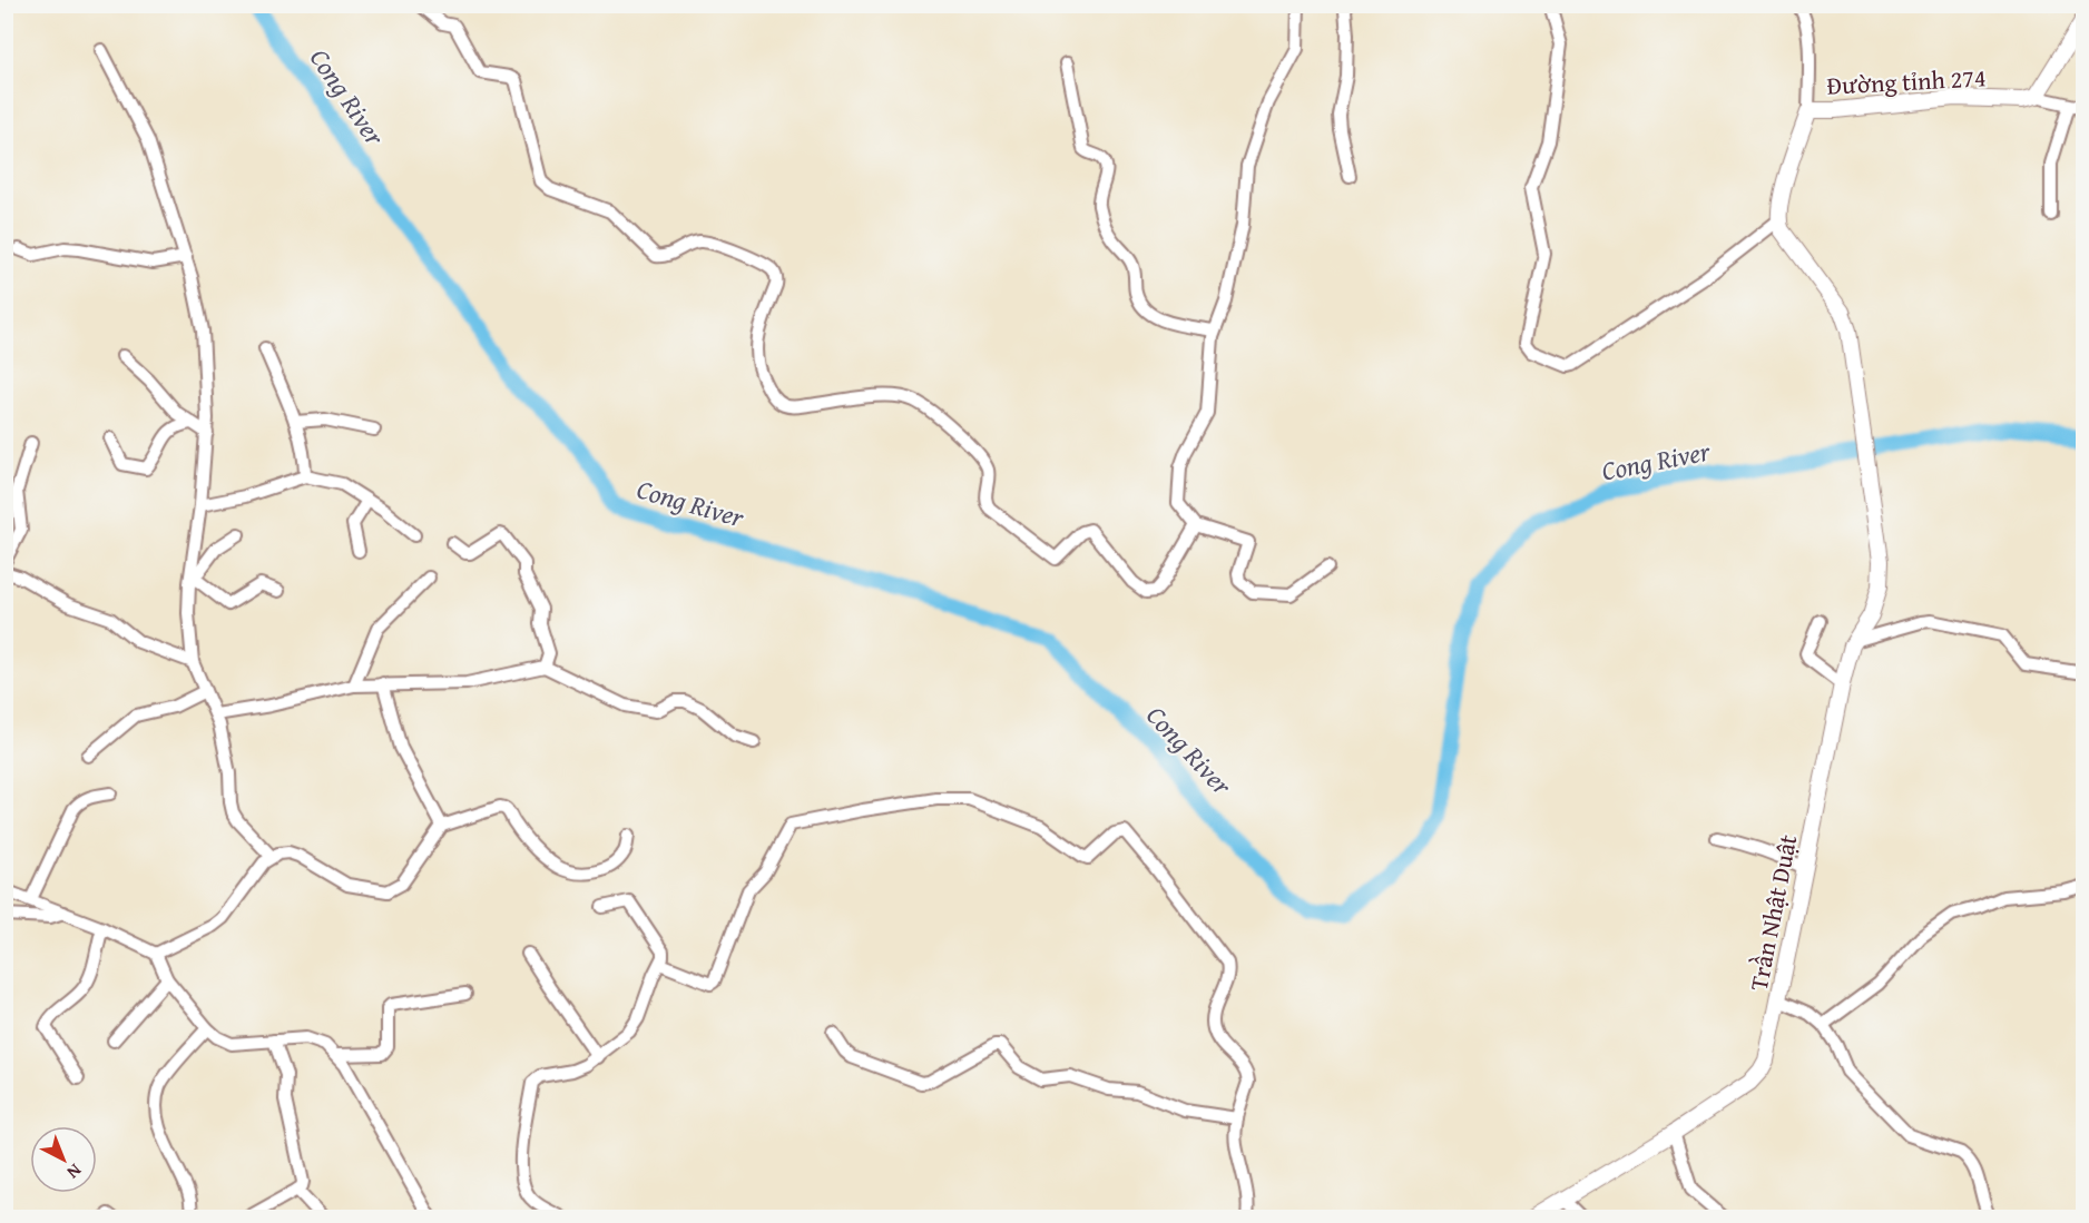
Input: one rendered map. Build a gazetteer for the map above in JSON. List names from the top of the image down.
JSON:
{
  "streets": {
    "main road": ["Đường tỉnh 274", "Trần Nhật Duật"]
  },
  "crossings": [
    ["Đường tỉnh 274", "Trần Nhật Duật"]
  ],
  "water": ["Cong River"],
  "north": "bottom right"
}
